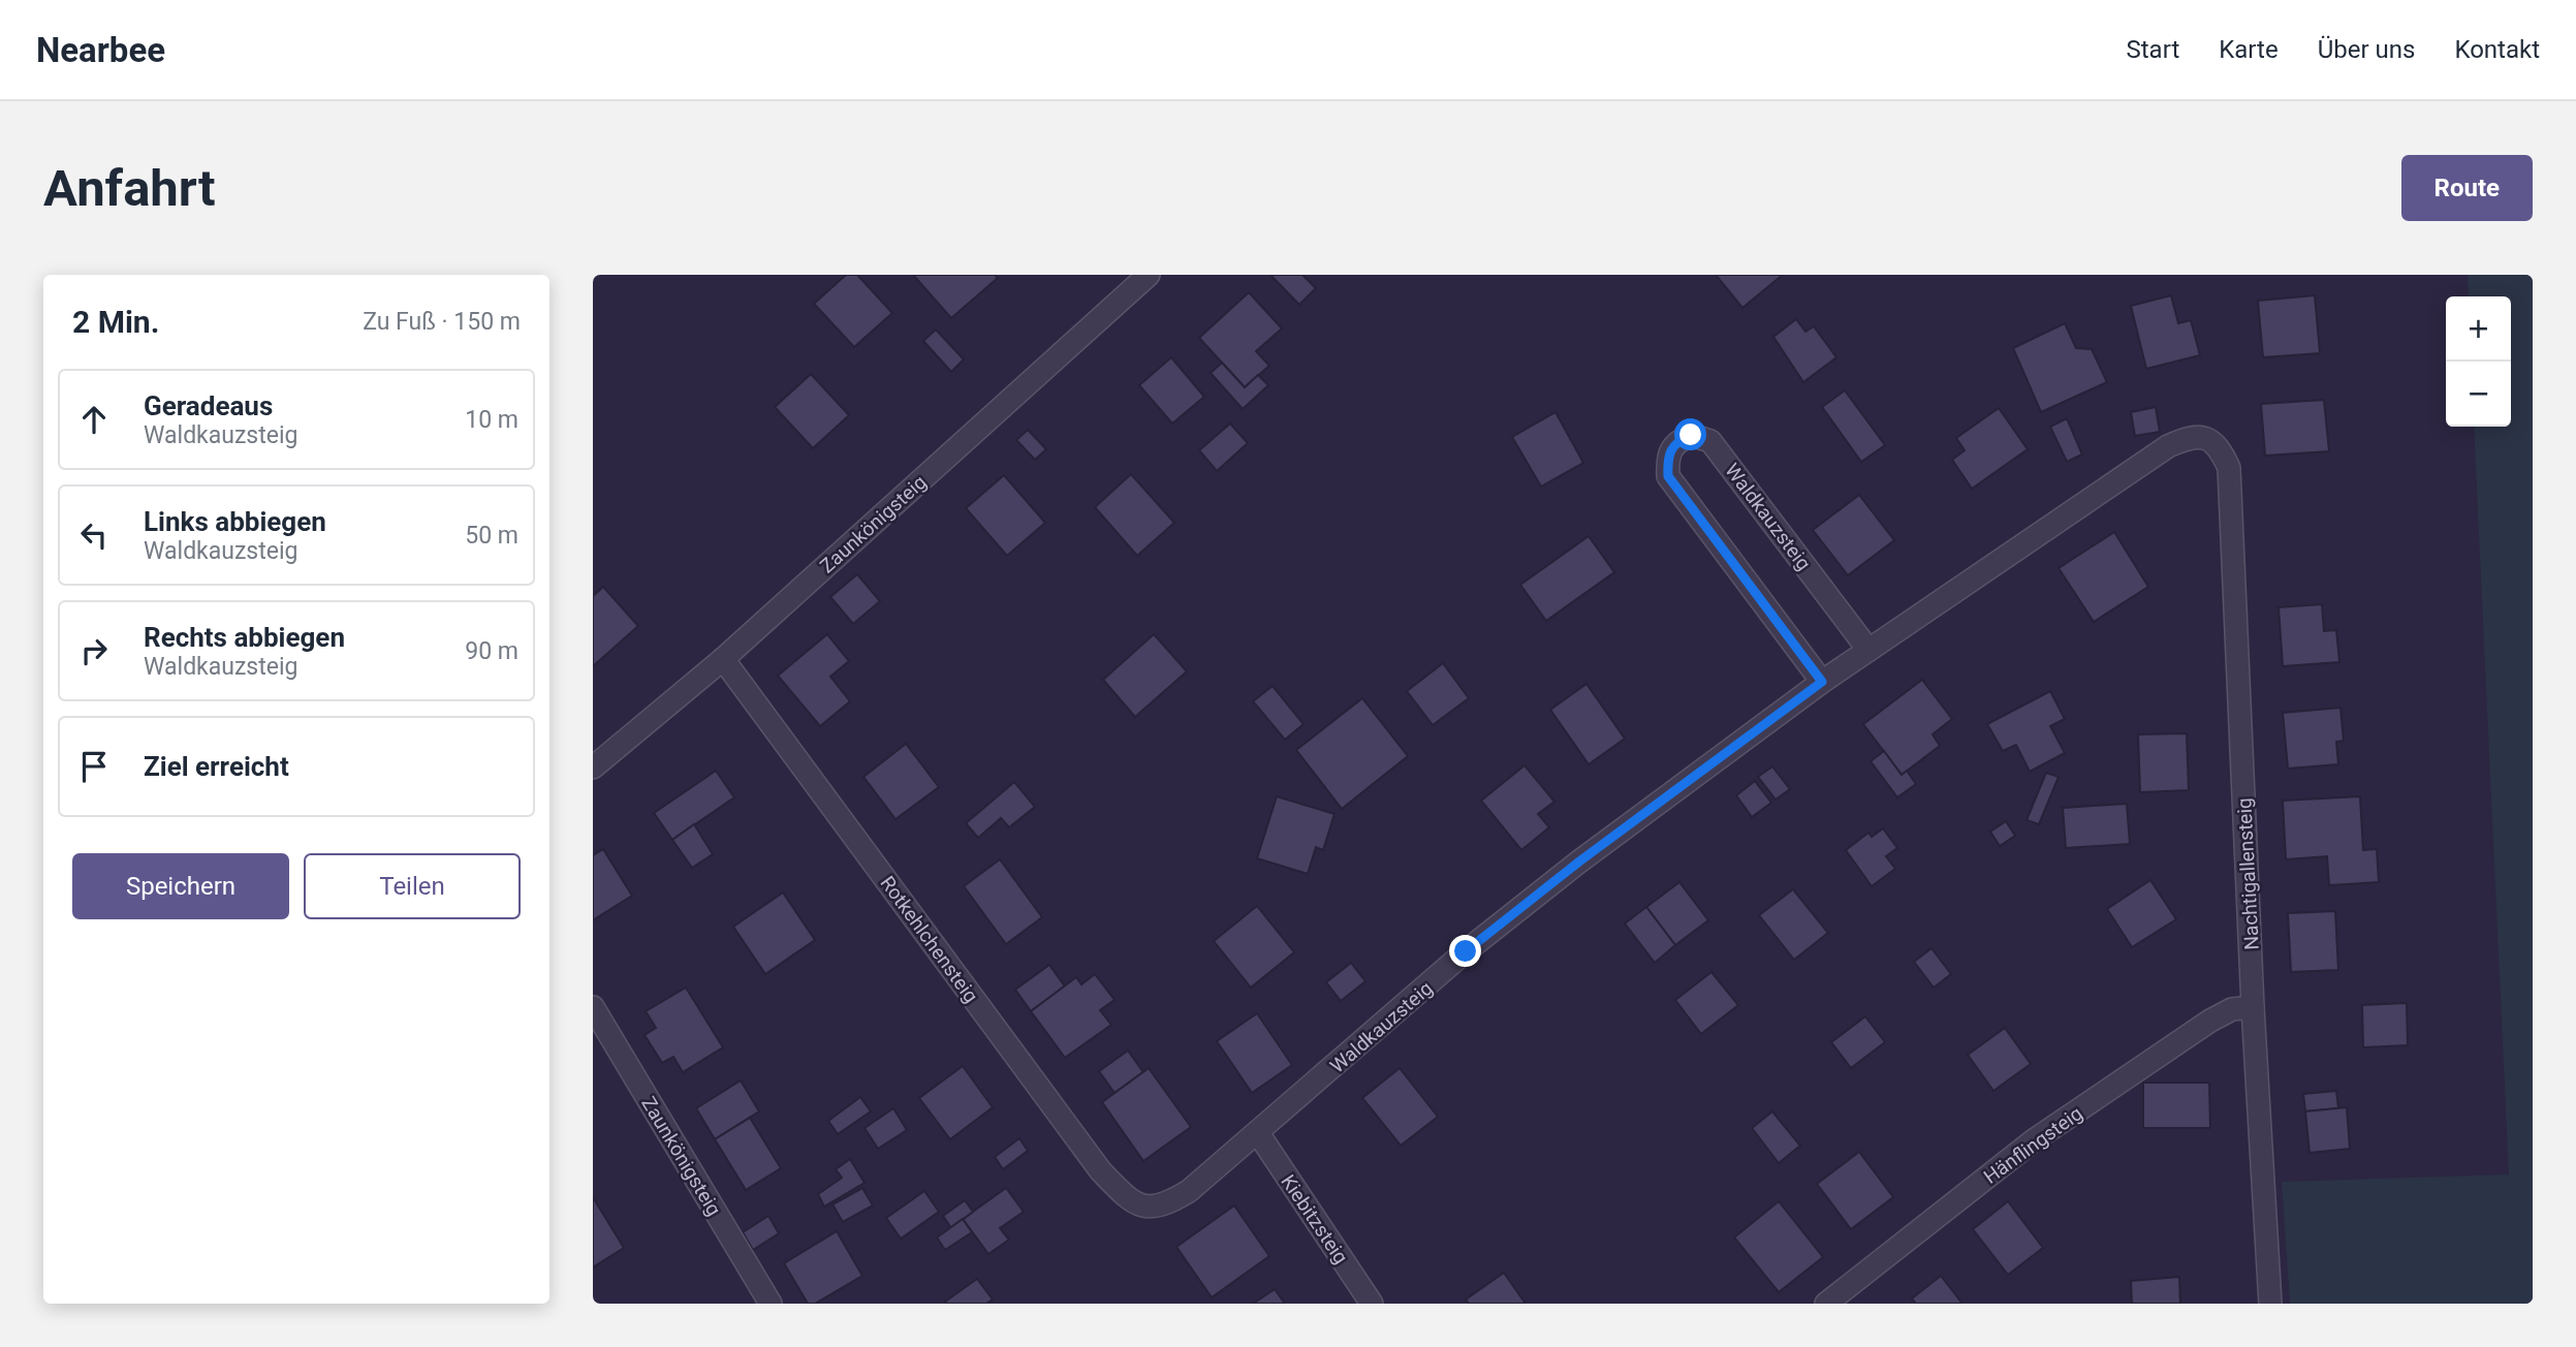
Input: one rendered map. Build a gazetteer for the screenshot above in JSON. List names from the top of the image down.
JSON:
{
  "streets": {
    "street": [
      "Waldkauzsteig",
      "Zaunkönigsteig",
      "Nachtigallensteig",
      "Rotkehlchensteig",
      "Hänflingsteig",
      "Kiebitzsteig"
    ]
  },
  "crossings": [
    ["Waldkauzsteig", "Nachtigallensteig"],
    ["Waldkauzsteig", "Rotkehlchensteig"],
    ["Waldkauzsteig", "Kiebitzsteig"],
    ["Zaunkönigsteig", "Rotkehlchensteig"],
    ["Nachtigallensteig", "Hänflingsteig"]
  ],
  "page": {
    "header": "Nearbee",
    "nav": [
      "Start",
      "Karte",
      "Über uns",
      "Kontakt"
    ],
    "buttons": [
      "Route",
      ["Speichern", "Teilen"]
    ],
    "title": "Anfahrt",
    "heading": ["2 Min.", "Zu Fuß · 150 m"],
    "map_buttons": ["+", "−"],
    "list": [
      ["Geradeaus", "Waldkauzsteig", "10 m"],
      ["Links abbiegen", "Waldkauzsteig", "50 m"],
      ["Rechts abbiegen", "Waldkauzsteig", "90 m"],
      "Ziel erreicht"
    ]
  }
}
